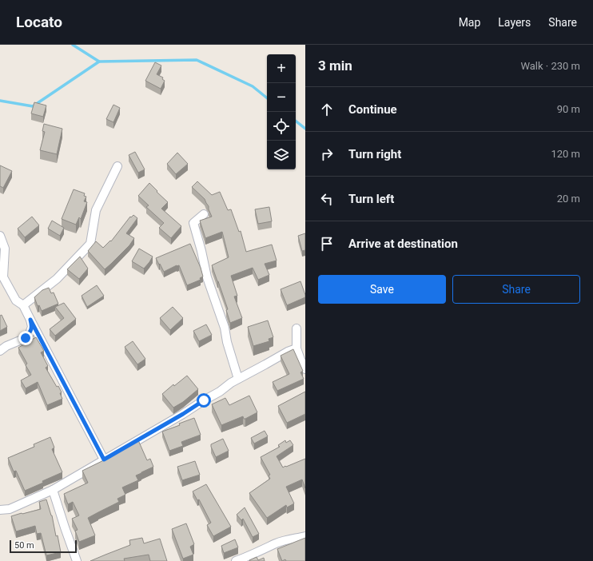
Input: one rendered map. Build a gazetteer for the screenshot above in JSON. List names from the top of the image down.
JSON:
{
  "scale_bar": "50 m",
  "page": {
    "header": "Locato",
    "nav": ["Map", "Layers", "Share"],
    "heading": ["3 min", "Walk · 230 m"],
    "map_buttons": ["+", "−"],
    "list": [
      ["Continue", "90 m"],
      ["Turn right", "120 m"],
      ["Turn left", "20 m"],
      "Arrive at destination"
    ],
    "buttons": ["Save", "Share"],
    "scale": "50 m"
  }
}
